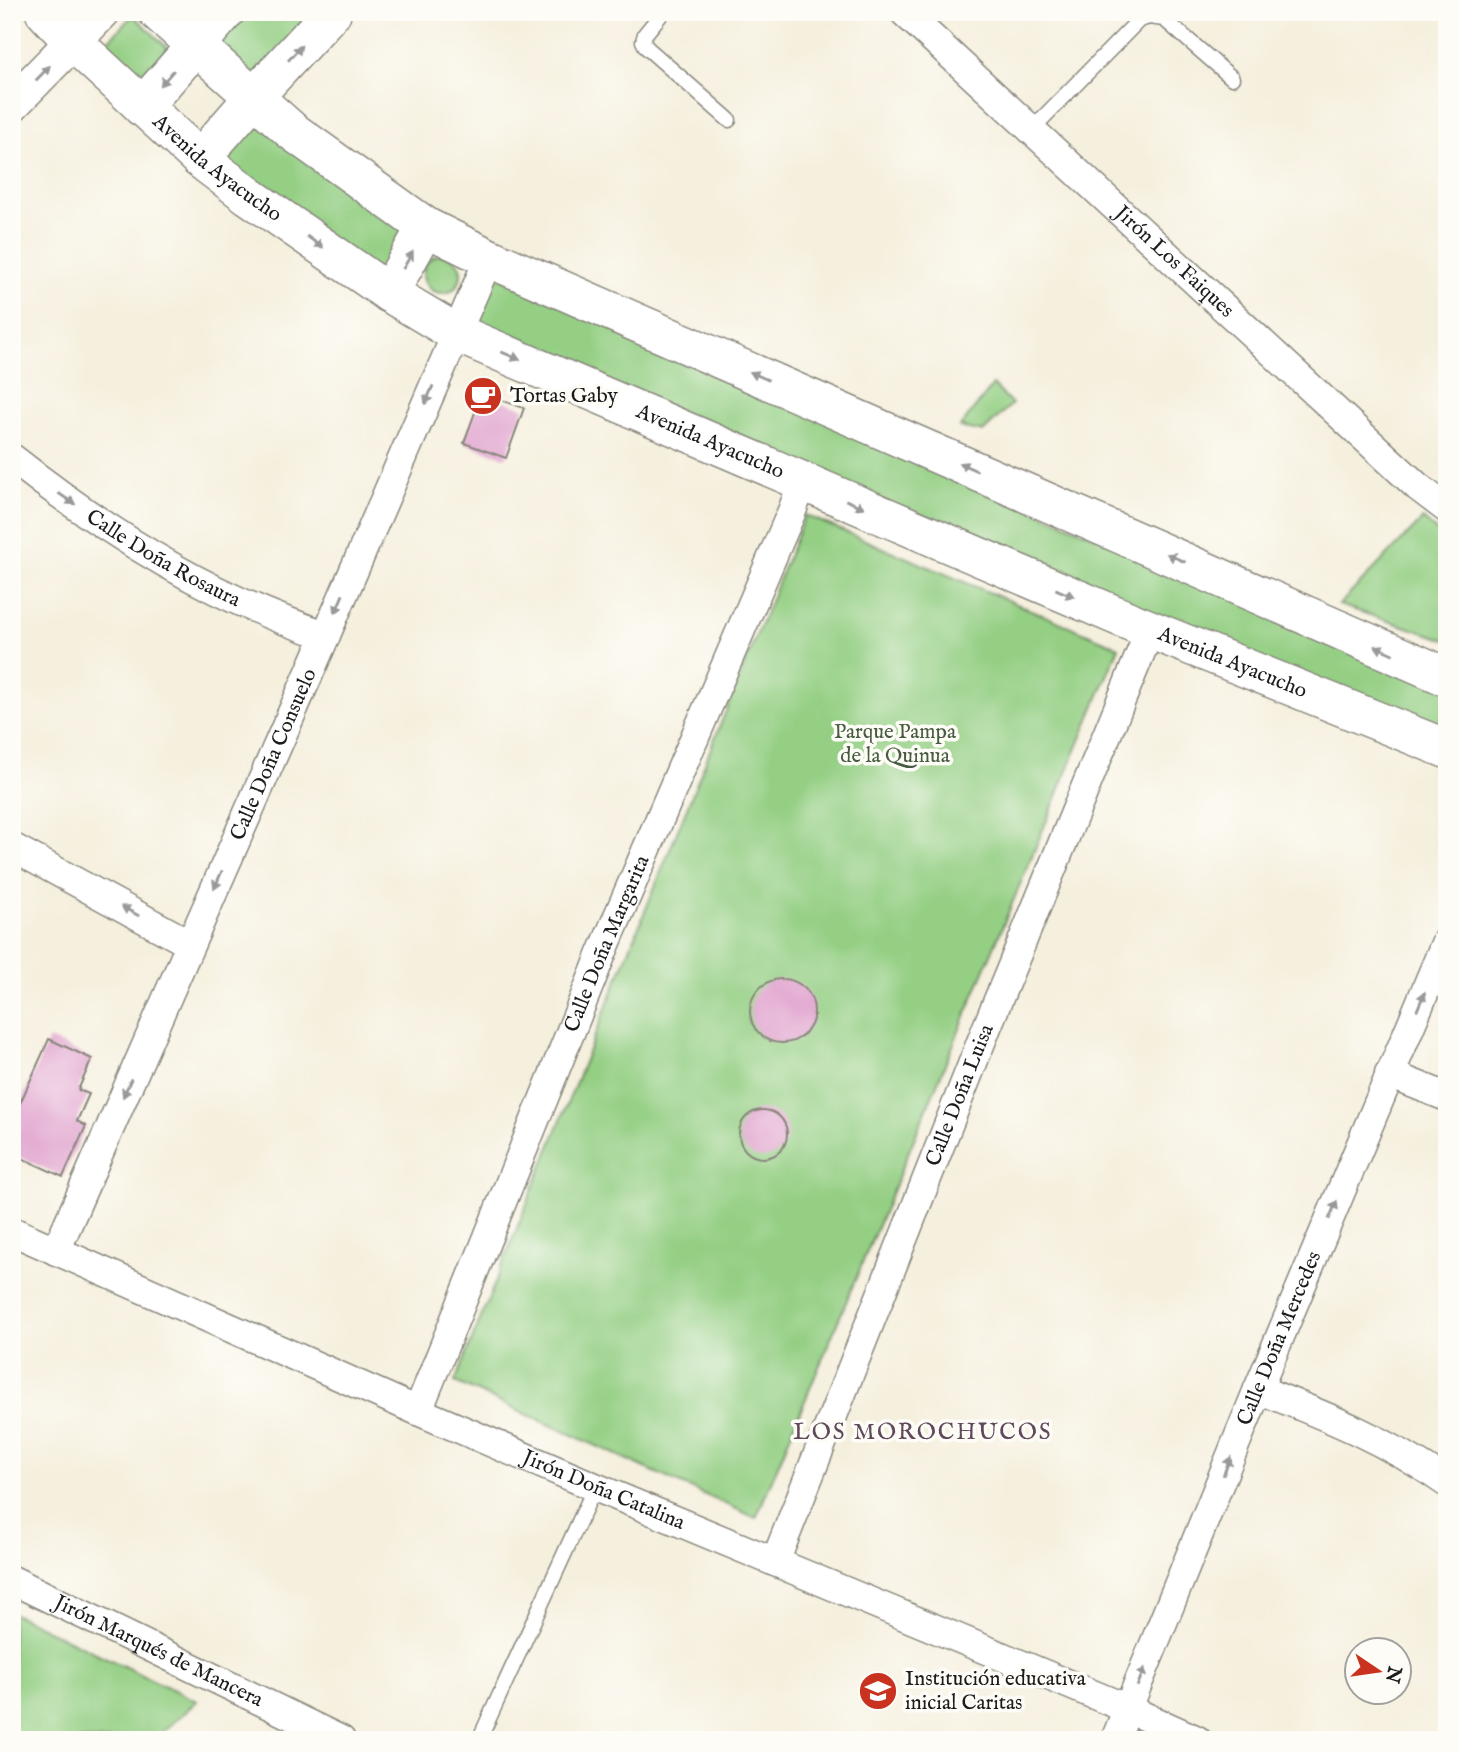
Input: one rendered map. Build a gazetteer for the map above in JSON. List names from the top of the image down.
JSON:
{
  "streets": {
    "main road": ["Avenida Ayacucho"],
    "street": [
      "Jirón Los Faiques",
      "Calle Doña Rosaura",
      "Calle Doña Consuelo",
      "Calle Doña Margarita",
      "Calle Doña Luisa",
      "Calle Doña Mercedes",
      "Jirón Doña Catalina",
      "Jirón Marqués de Mancera"
    ]
  },
  "crossings": [
    ["Avenida Ayacucho", "Calle Doña Consuelo"],
    ["Avenida Ayacucho", "Calle Doña Margarita"],
    ["Avenida Ayacucho", "Calle Doña Luisa"],
    ["Calle Doña Rosaura", "Calle Doña Consuelo"],
    ["Calle Doña Consuelo", "Jirón Doña Catalina"],
    ["Calle Doña Margarita", "Jirón Doña Catalina"],
    ["Calle Doña Luisa", "Jirón Doña Catalina"],
    ["Calle Doña Mercedes", "Jirón Doña Catalina"]
  ],
  "one_way": ["Calle Doña Rosaura", "Calle Doña Consuelo", "Calle Doña Mercedes"],
  "districts": ["LOS MOROCHUCOS"],
  "parks": ["Parque Pampa de la Quinua"],
  "places": {
    "cafe": ["Tortas Gaby"],
    "school or university": ["Institución educativa inicial Caritas"]
  },
  "north": "right"
}
